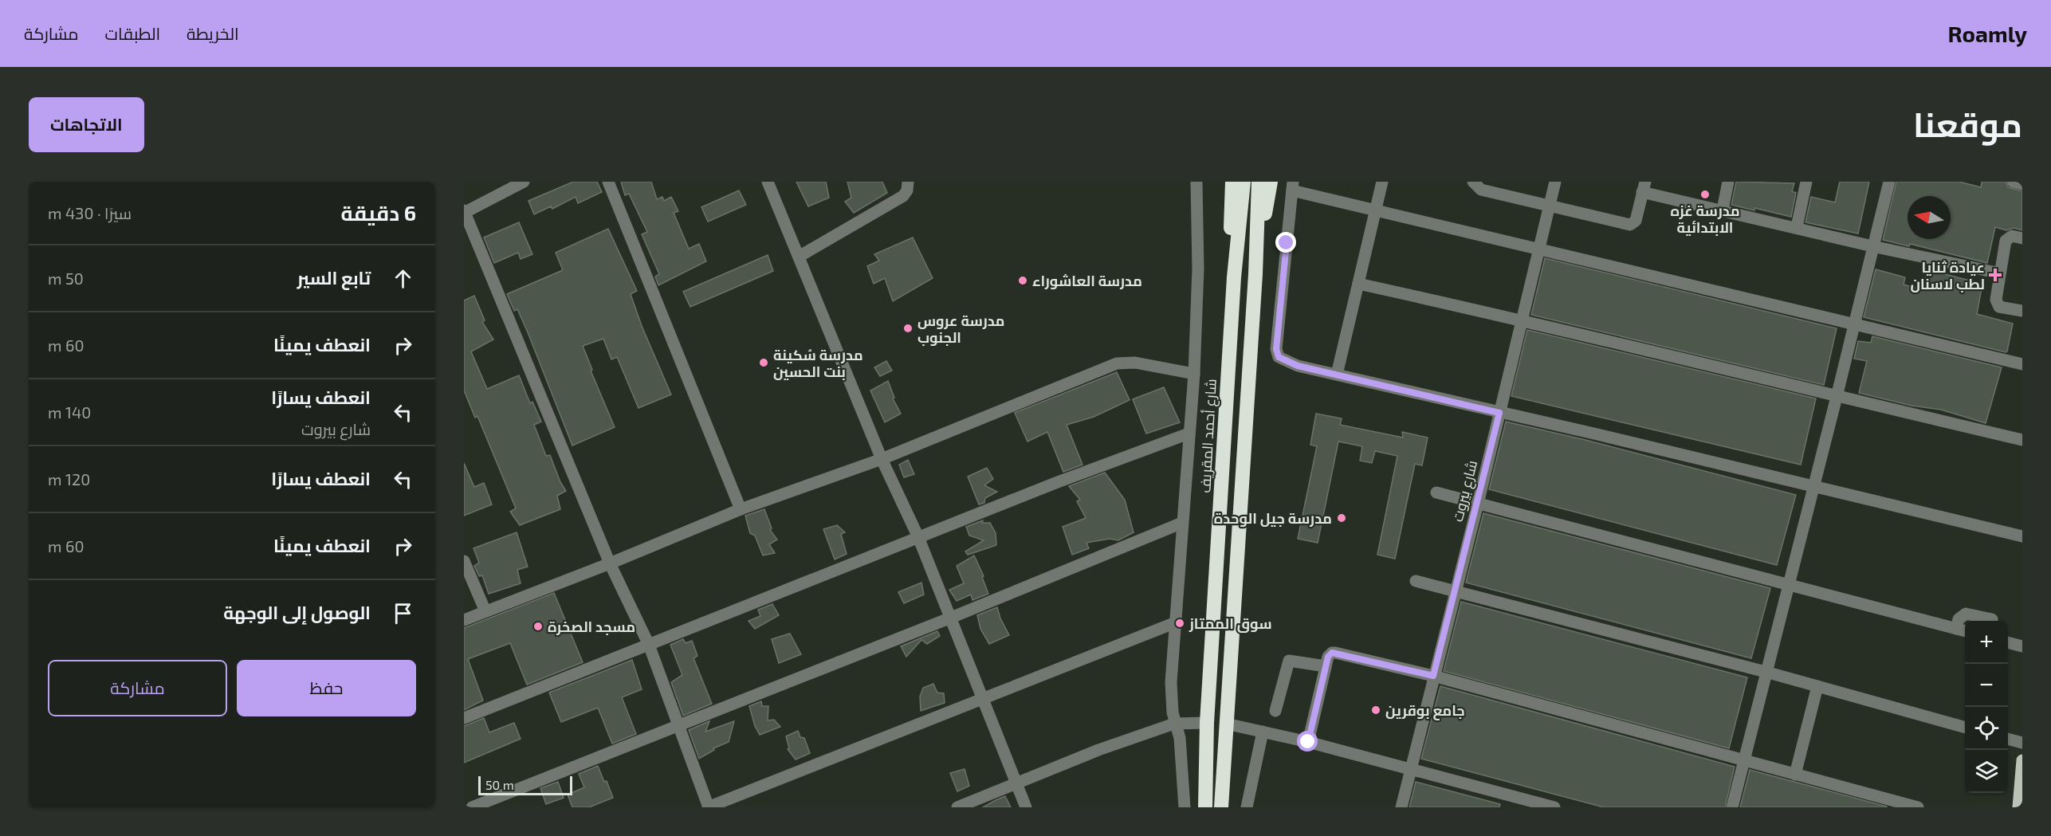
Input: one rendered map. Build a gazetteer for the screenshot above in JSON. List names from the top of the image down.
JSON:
{
  "streets": {
    "highway": ["شارع أحمد المقريف"],
    "street": ["شارع بيروت"]
  },
  "places": {
    "other": [
      "مدرسة غزه الابتدائية",
      "مدرسة العاشوراء",
      "مدرسة عروس الجنوب",
      "مدرسة سُكينة بنت الحسين",
      "مدرسة جيل الوحدة",
      "سوق الممتاز",
      "مسجد الصخرة",
      "جامع بوقرين"
    ],
    "health": ["عيادة ثنايا لطب لاسنان"]
  },
  "scale_bar": "50 m",
  "north": "left",
  "page": {
    "header": "Roamly",
    "nav": ["الخريطة", "الطبقات", "مشاركة"],
    "title": "موقعنا",
    "buttons": [
      "الاتجاهات",
      ["حفظ", "مشاركة"]
    ],
    "heading": ["6 دقيقة", "سيرًا · 430 m"],
    "list": [
      ["تابع السير", "50 m"],
      ["انعطف يمينًا", "60 m"],
      ["انعطف يسارًا", "شارع بيروت", "140 m"],
      ["انعطف يسارًا", "120 m"],
      ["انعطف يمينًا", "60 m"],
      "الوصول إلى الوجهة"
    ],
    "map_buttons": ["+", "−"],
    "scale": "50 m"
  }
}
